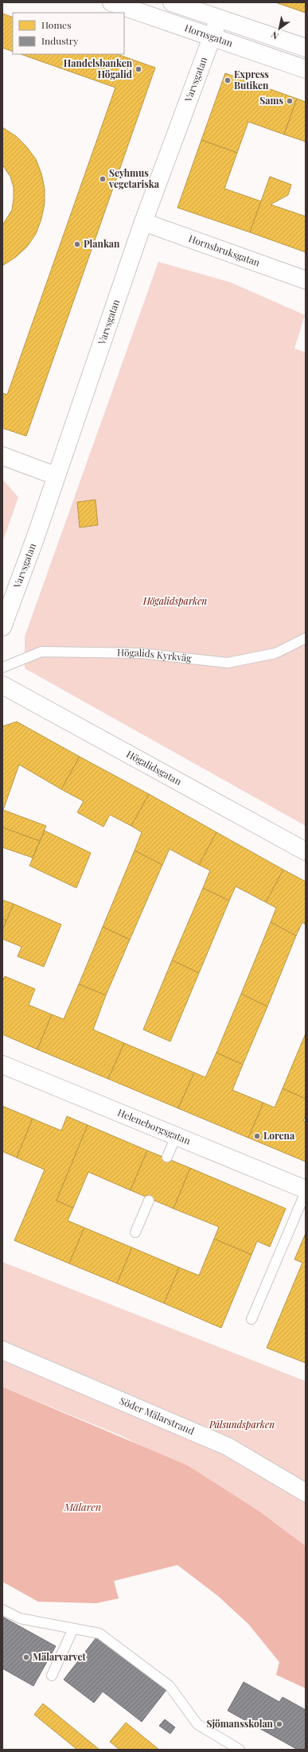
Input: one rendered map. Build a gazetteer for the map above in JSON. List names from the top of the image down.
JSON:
{
  "streets": {
    "street": [
      "Hornsgatan",
      "Varvsgatan",
      "Hornsbruksgatan",
      "Högalidsgatan",
      "Heleneborgsgatan",
      "Söder Mälarstrand"
    ],
    "lane": ["Högalids Kyrkväg"]
  },
  "crossings": [
    ["Hornsgatan", "Varvsgatan"],
    ["Varvsgatan", "Hornsbruksgatan"]
  ],
  "water": ["Mälaren"],
  "parks": ["Högalidsparken", "Pålsundsparken"],
  "places": [
    "Handelsbanken Högalid",
    "Express Butiken",
    "Sams",
    "Seyhmus vegetariska",
    "Plankan",
    "Lorena",
    "Mälarvarvet",
    "Sjömansskolan"
  ],
  "legend": ["Homes", "Industry"],
  "north": "bottom left"
}
